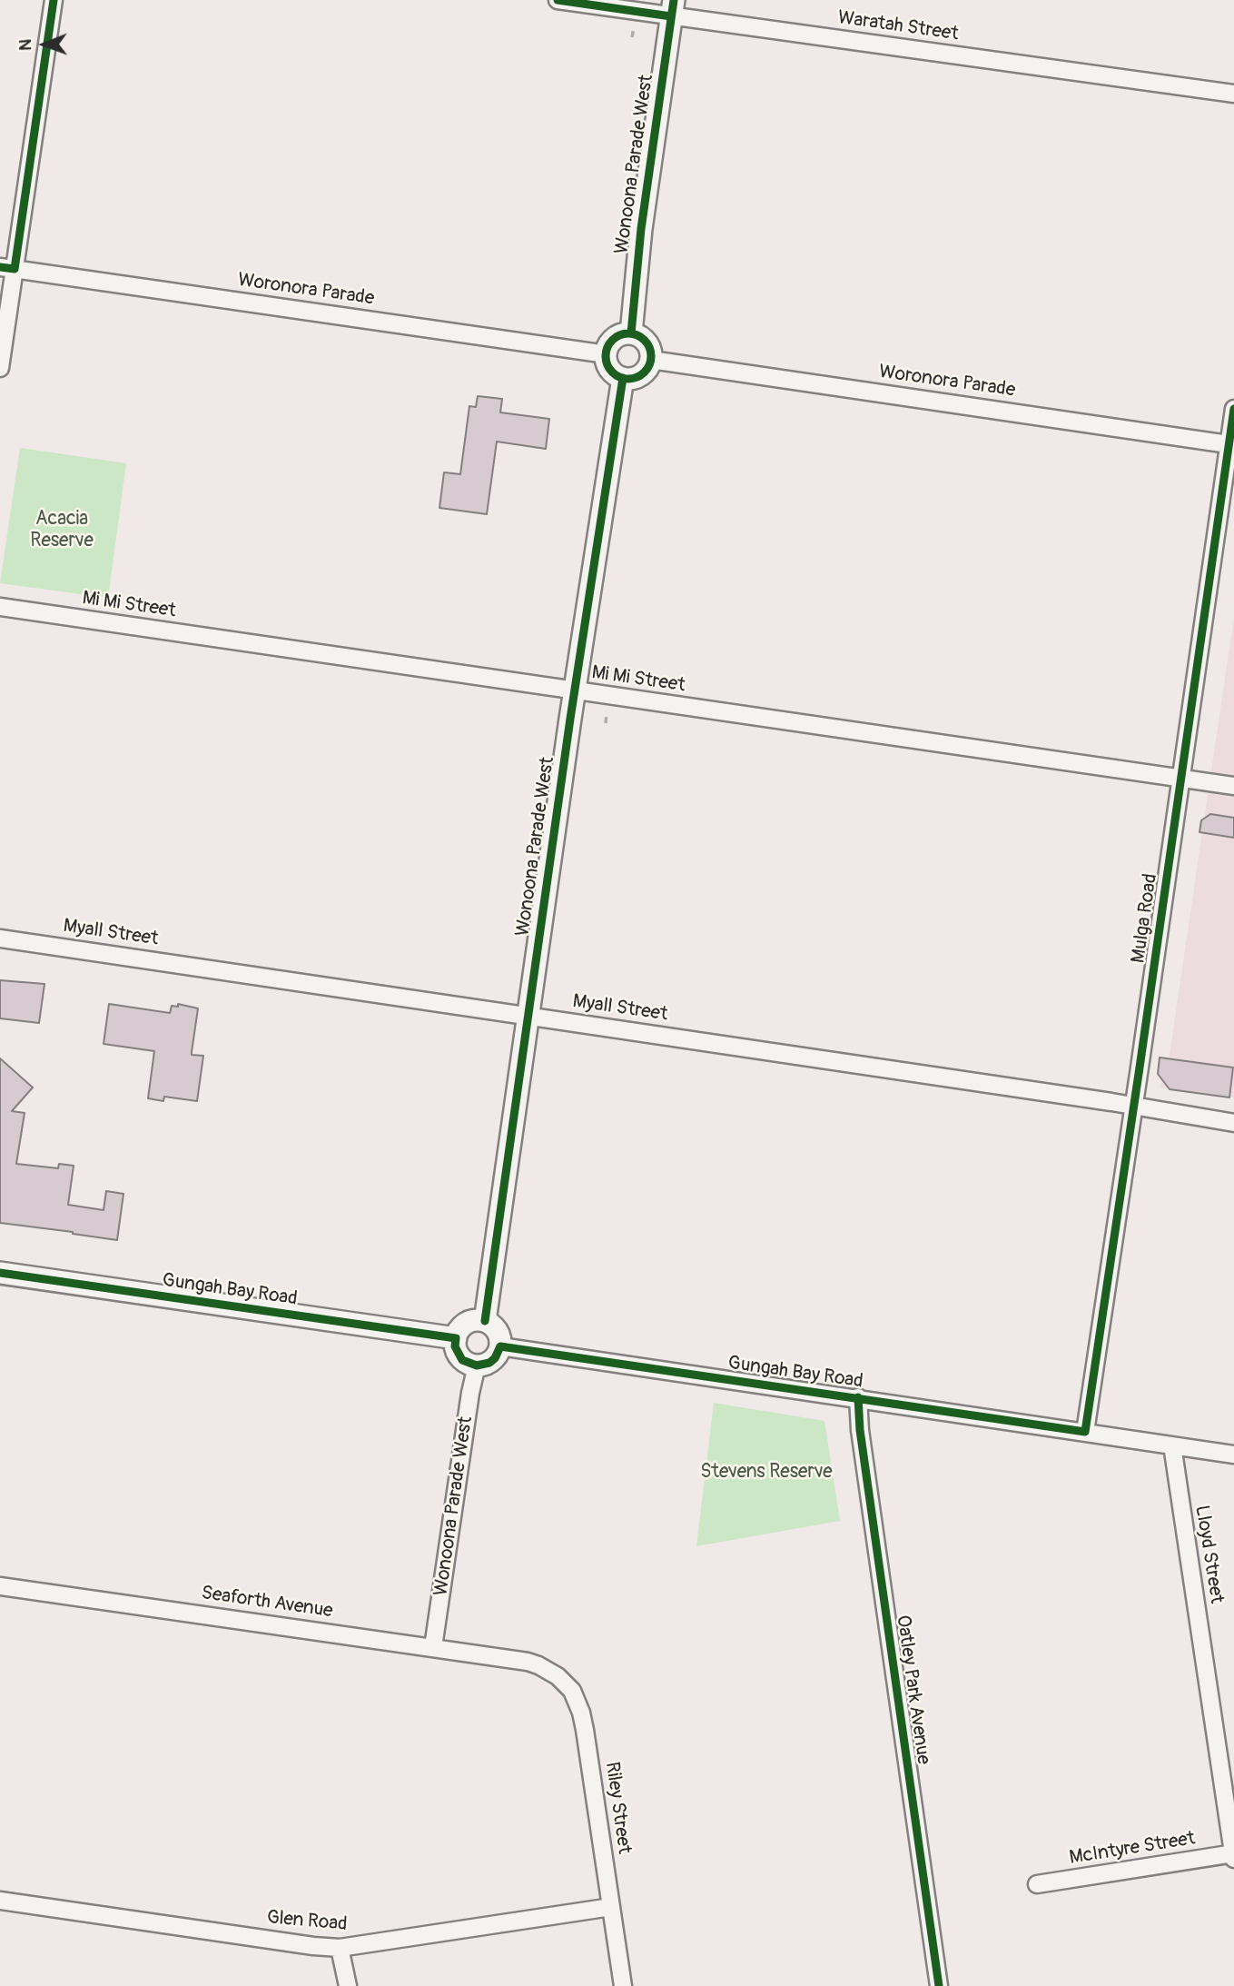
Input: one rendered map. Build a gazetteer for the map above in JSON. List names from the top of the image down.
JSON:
{
  "streets": {
    "street": [
      "Waratah Street",
      "Wonoona Parade West",
      "Woronora Parade",
      "Mi Mi Street",
      "Mulga Road",
      "Myall Street",
      "Gungah Bay Road",
      "Lloyd Street",
      "Seaforth Avenue",
      "Oatley Park Avenue",
      "Riley Street",
      "McIntyre Street",
      "Glen Road"
    ]
  },
  "crossings": [
    ["Waratah Street", "Wonoona Parade West"],
    ["Wonoona Parade West", "Woronora Parade"],
    ["Wonoona Parade West", "Mi Mi Street"],
    ["Wonoona Parade West", "Myall Street"],
    ["Wonoona Parade West", "Gungah Bay Road"],
    ["Wonoona Parade West", "Seaforth Avenue"],
    ["Woronora Parade", "Mulga Road"],
    ["Mi Mi Street", "Mulga Road"],
    ["Mulga Road", "Myall Street"],
    ["Mulga Road", "Gungah Bay Road"],
    ["Gungah Bay Road", "Lloyd Street"],
    ["Gungah Bay Road", "Oatley Park Avenue"],
    ["Lloyd Street", "McIntyre Street"],
    ["Seaforth Avenue", "Riley Street"],
    ["Riley Street", "Glen Road"]
  ],
  "parks": ["Acacia Reserve", "Stevens Reserve"],
  "north": "left"
}
